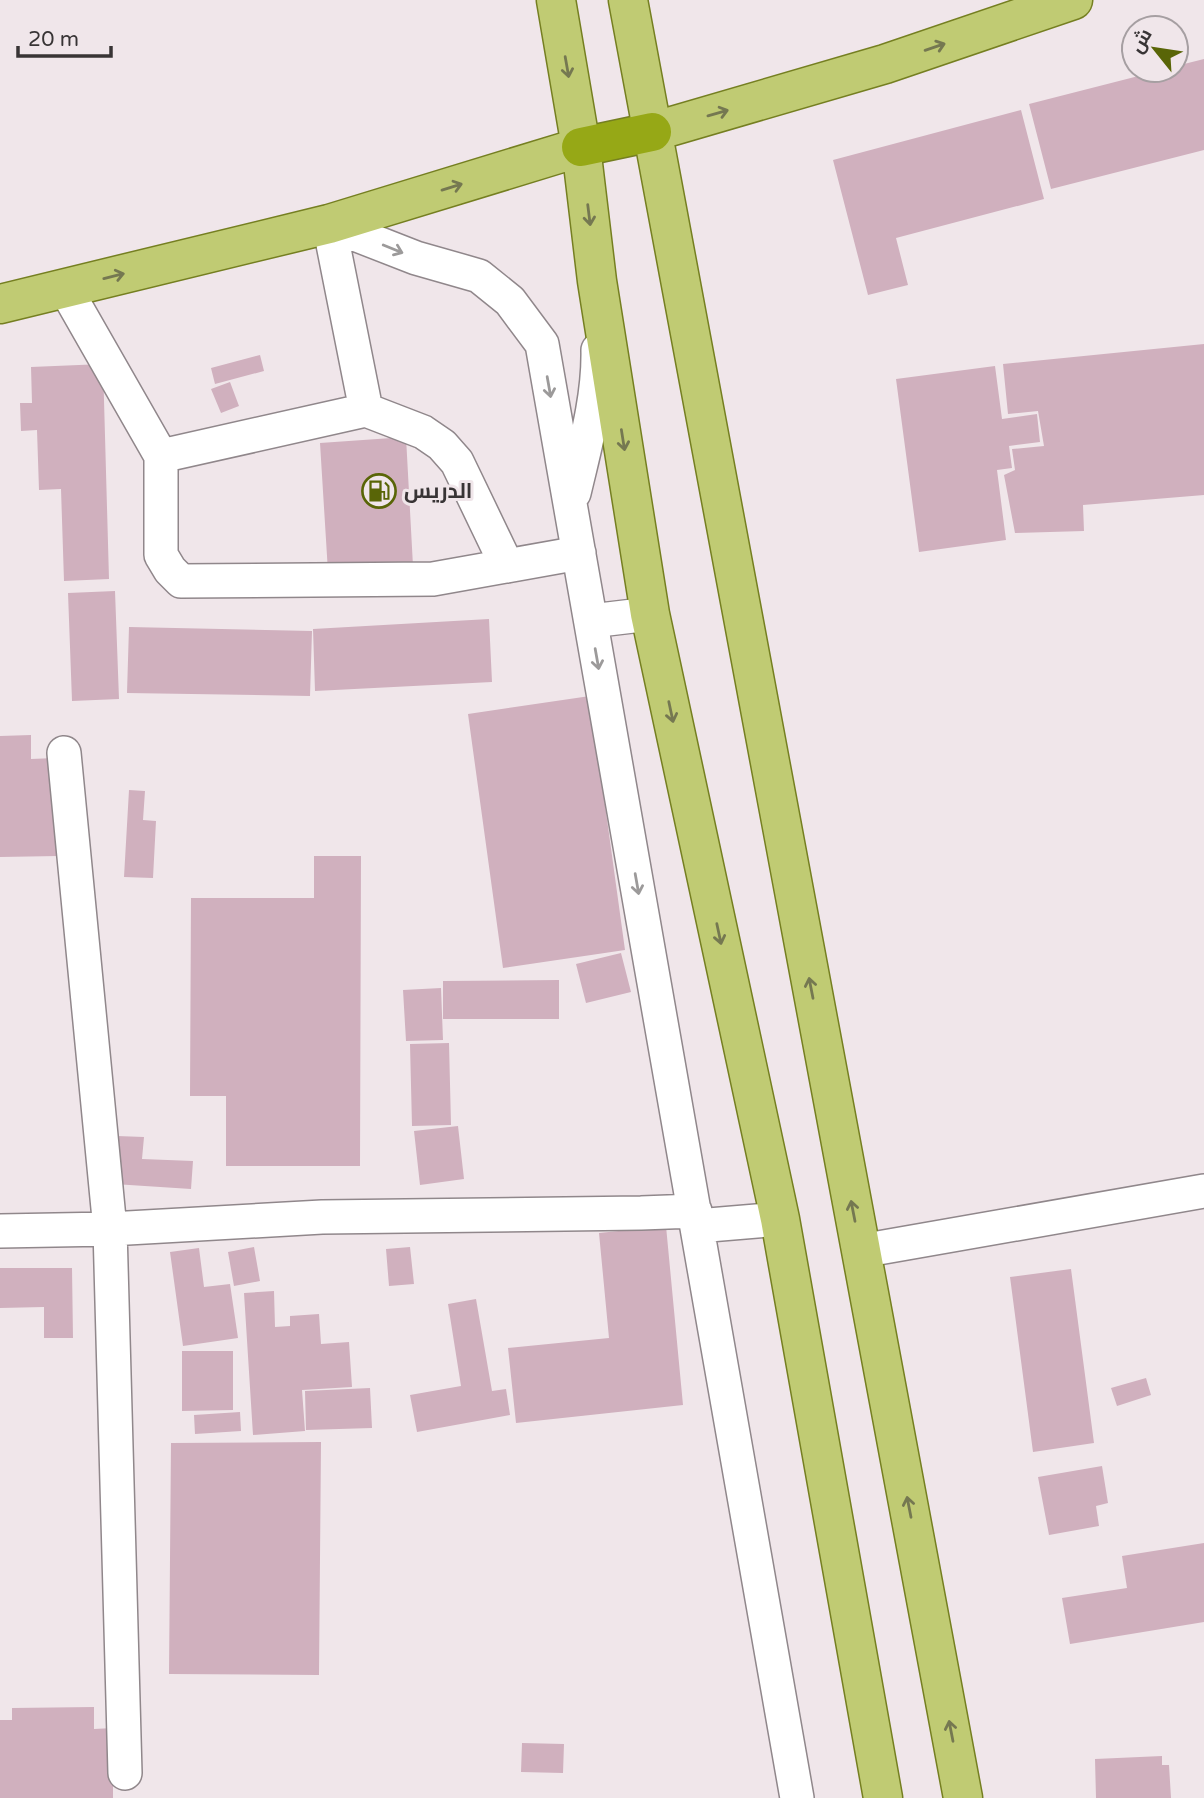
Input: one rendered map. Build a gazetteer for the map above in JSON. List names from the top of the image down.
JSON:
{
  "places": {
    "fuel station": ["الدريس"]
  },
  "scale_bar": "20 m",
  "north": "top left"
}
